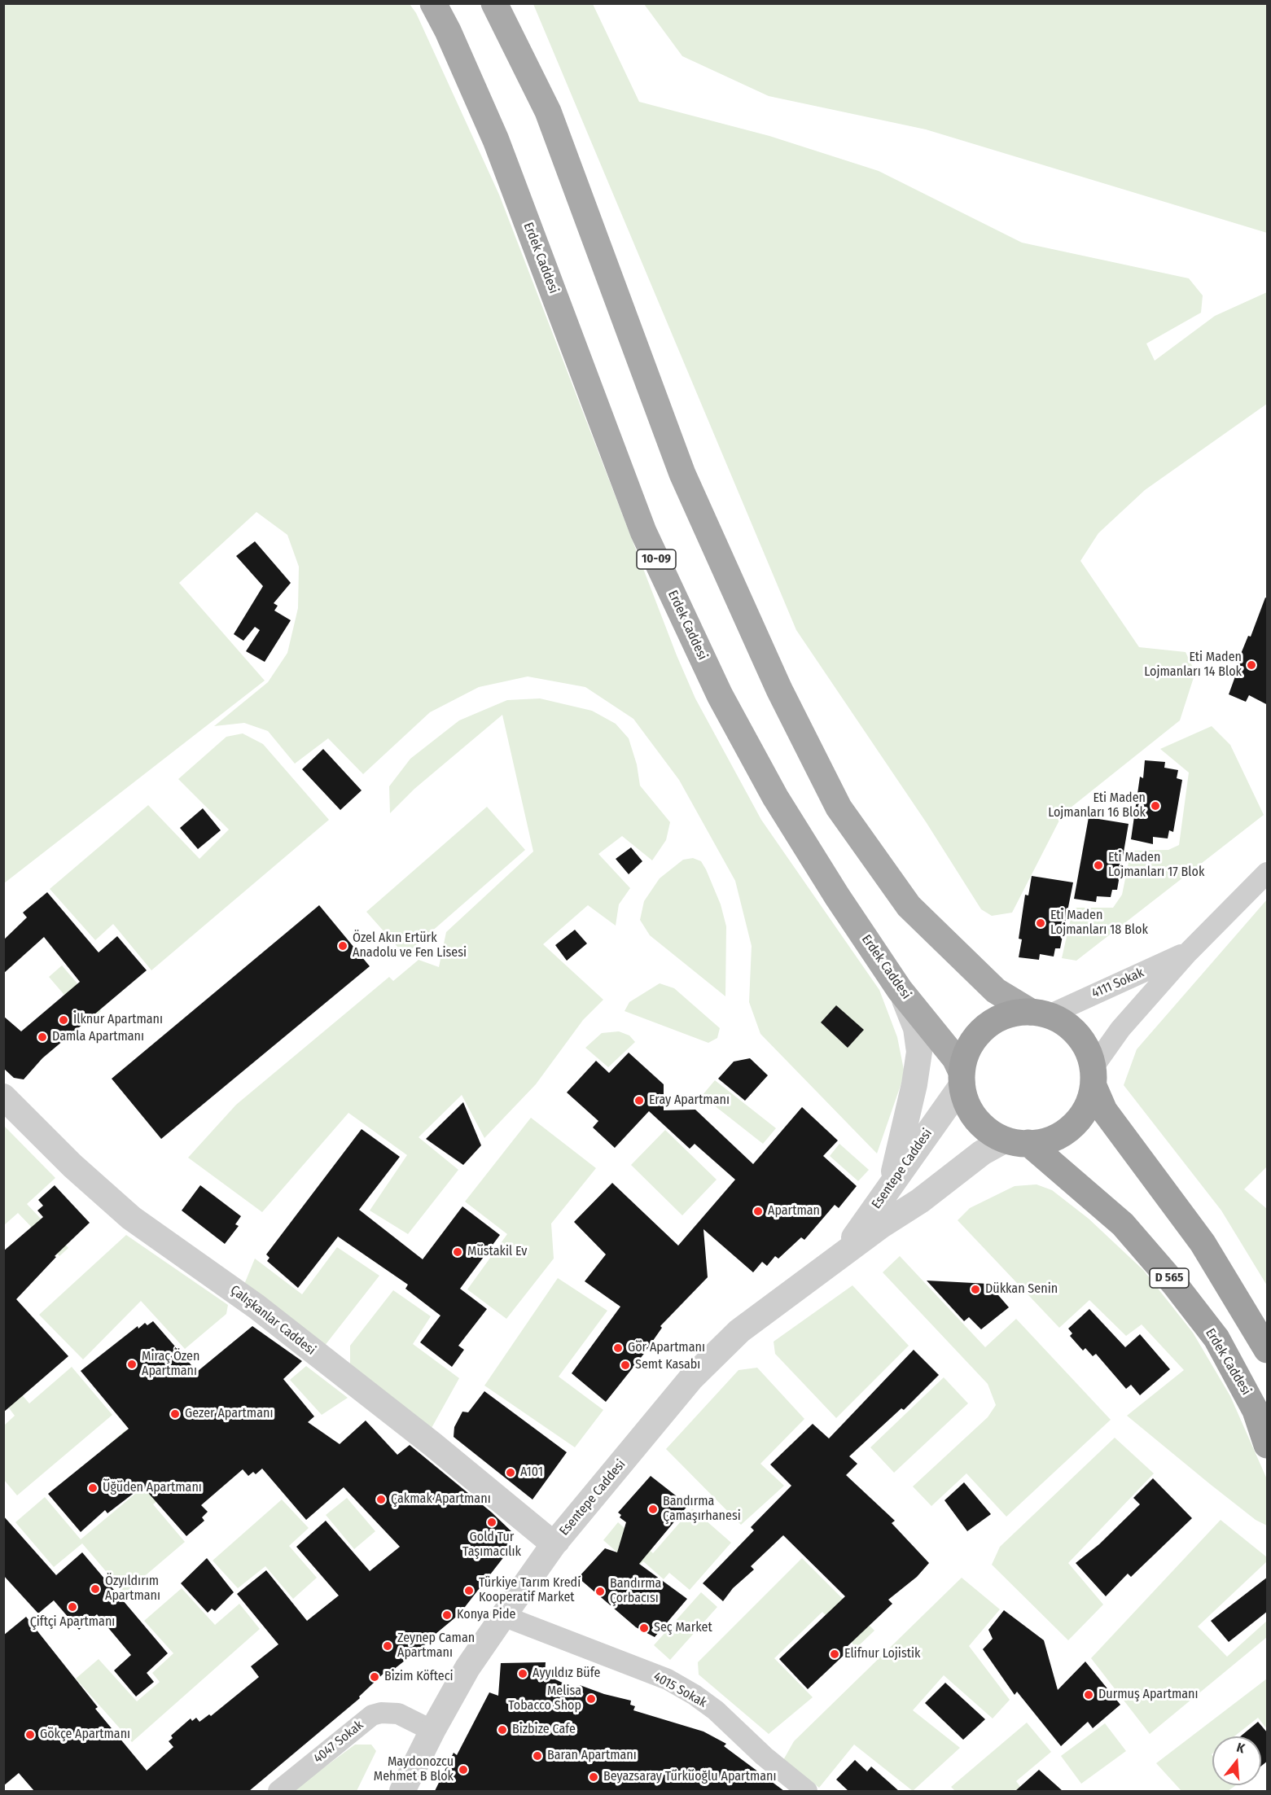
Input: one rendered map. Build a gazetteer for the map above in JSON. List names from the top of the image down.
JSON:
{
  "streets": {
    "highway": ["Erdek Caddesi", "Esentepe Caddesi", "D 565"],
    "main road": ["10-09"],
    "street": [
      "4111 Sokak",
      "Çalışkanlar Caddesi",
      "4015 Sokak",
      "4047 Sokak"
    ]
  },
  "crossings": [
    ["Erdek Caddesi", "4111 Sokak"],
    ["Erdek Caddesi", "Esentepe Caddesi"],
    ["Erdek Caddesi", "D 565"],
    ["4111 Sokak", "Esentepe Caddesi"],
    ["4111 Sokak", "D 565"],
    ["Esentepe Caddesi", "D 565"],
    ["Esentepe Caddesi", "Çalışkanlar Caddesi"],
    ["Esentepe Caddesi", "4015 Sokak"],
    ["Esentepe Caddesi", "4047 Sokak"]
  ],
  "places": [
    "Eti Maden Lojmanları 14 Blok",
    "Eti Maden Lojmanları 16 Blok",
    "Eti Maden Lojmanları 17 Blok",
    "Eti Maden Lojmanları 18 Blok",
    "Özel Akın Ertürk Anadolu ve Fen Lisesi",
    "İlknur Apartmanı",
    "Damla Apartmanı",
    "Eray Apartmanı",
    "Apartman",
    "Müstakil Ev",
    "Dükkan Senin",
    "Gör Apartmanı",
    "Miraç Özen Apartmanı",
    "Semt Kasabı",
    "Gezer Apartmanı",
    "A101",
    "Üğüden Apartmanı",
    "Çakmak Apartmanı",
    "Bandırma Çamaşırhanesi",
    "Gold Tur Taşımacılık",
    "Özyıldırım Apartmanı",
    "Türkiye Tarım Kredi Kooperatif Market",
    "Bandırma Çorbacısı",
    "Çiftçi Apartmanı",
    "Konya Pide",
    "Seç Market",
    "Zeynep Caman Apartmanı",
    "Elifnur Lojistik",
    "Ayyıldız Büfe",
    "Bizim Köfteci",
    "Durmuş Apartmanı",
    "Melisa Tobacco Shop",
    "Bizbize Cafe",
    "Gökçe Apartmanı",
    "Baran Apartmanı",
    "Maydonozcu Mehmet B Blok",
    "Beyazsaray Türküoğlu Apartmanı"
  ],
  "north": "top"
}
